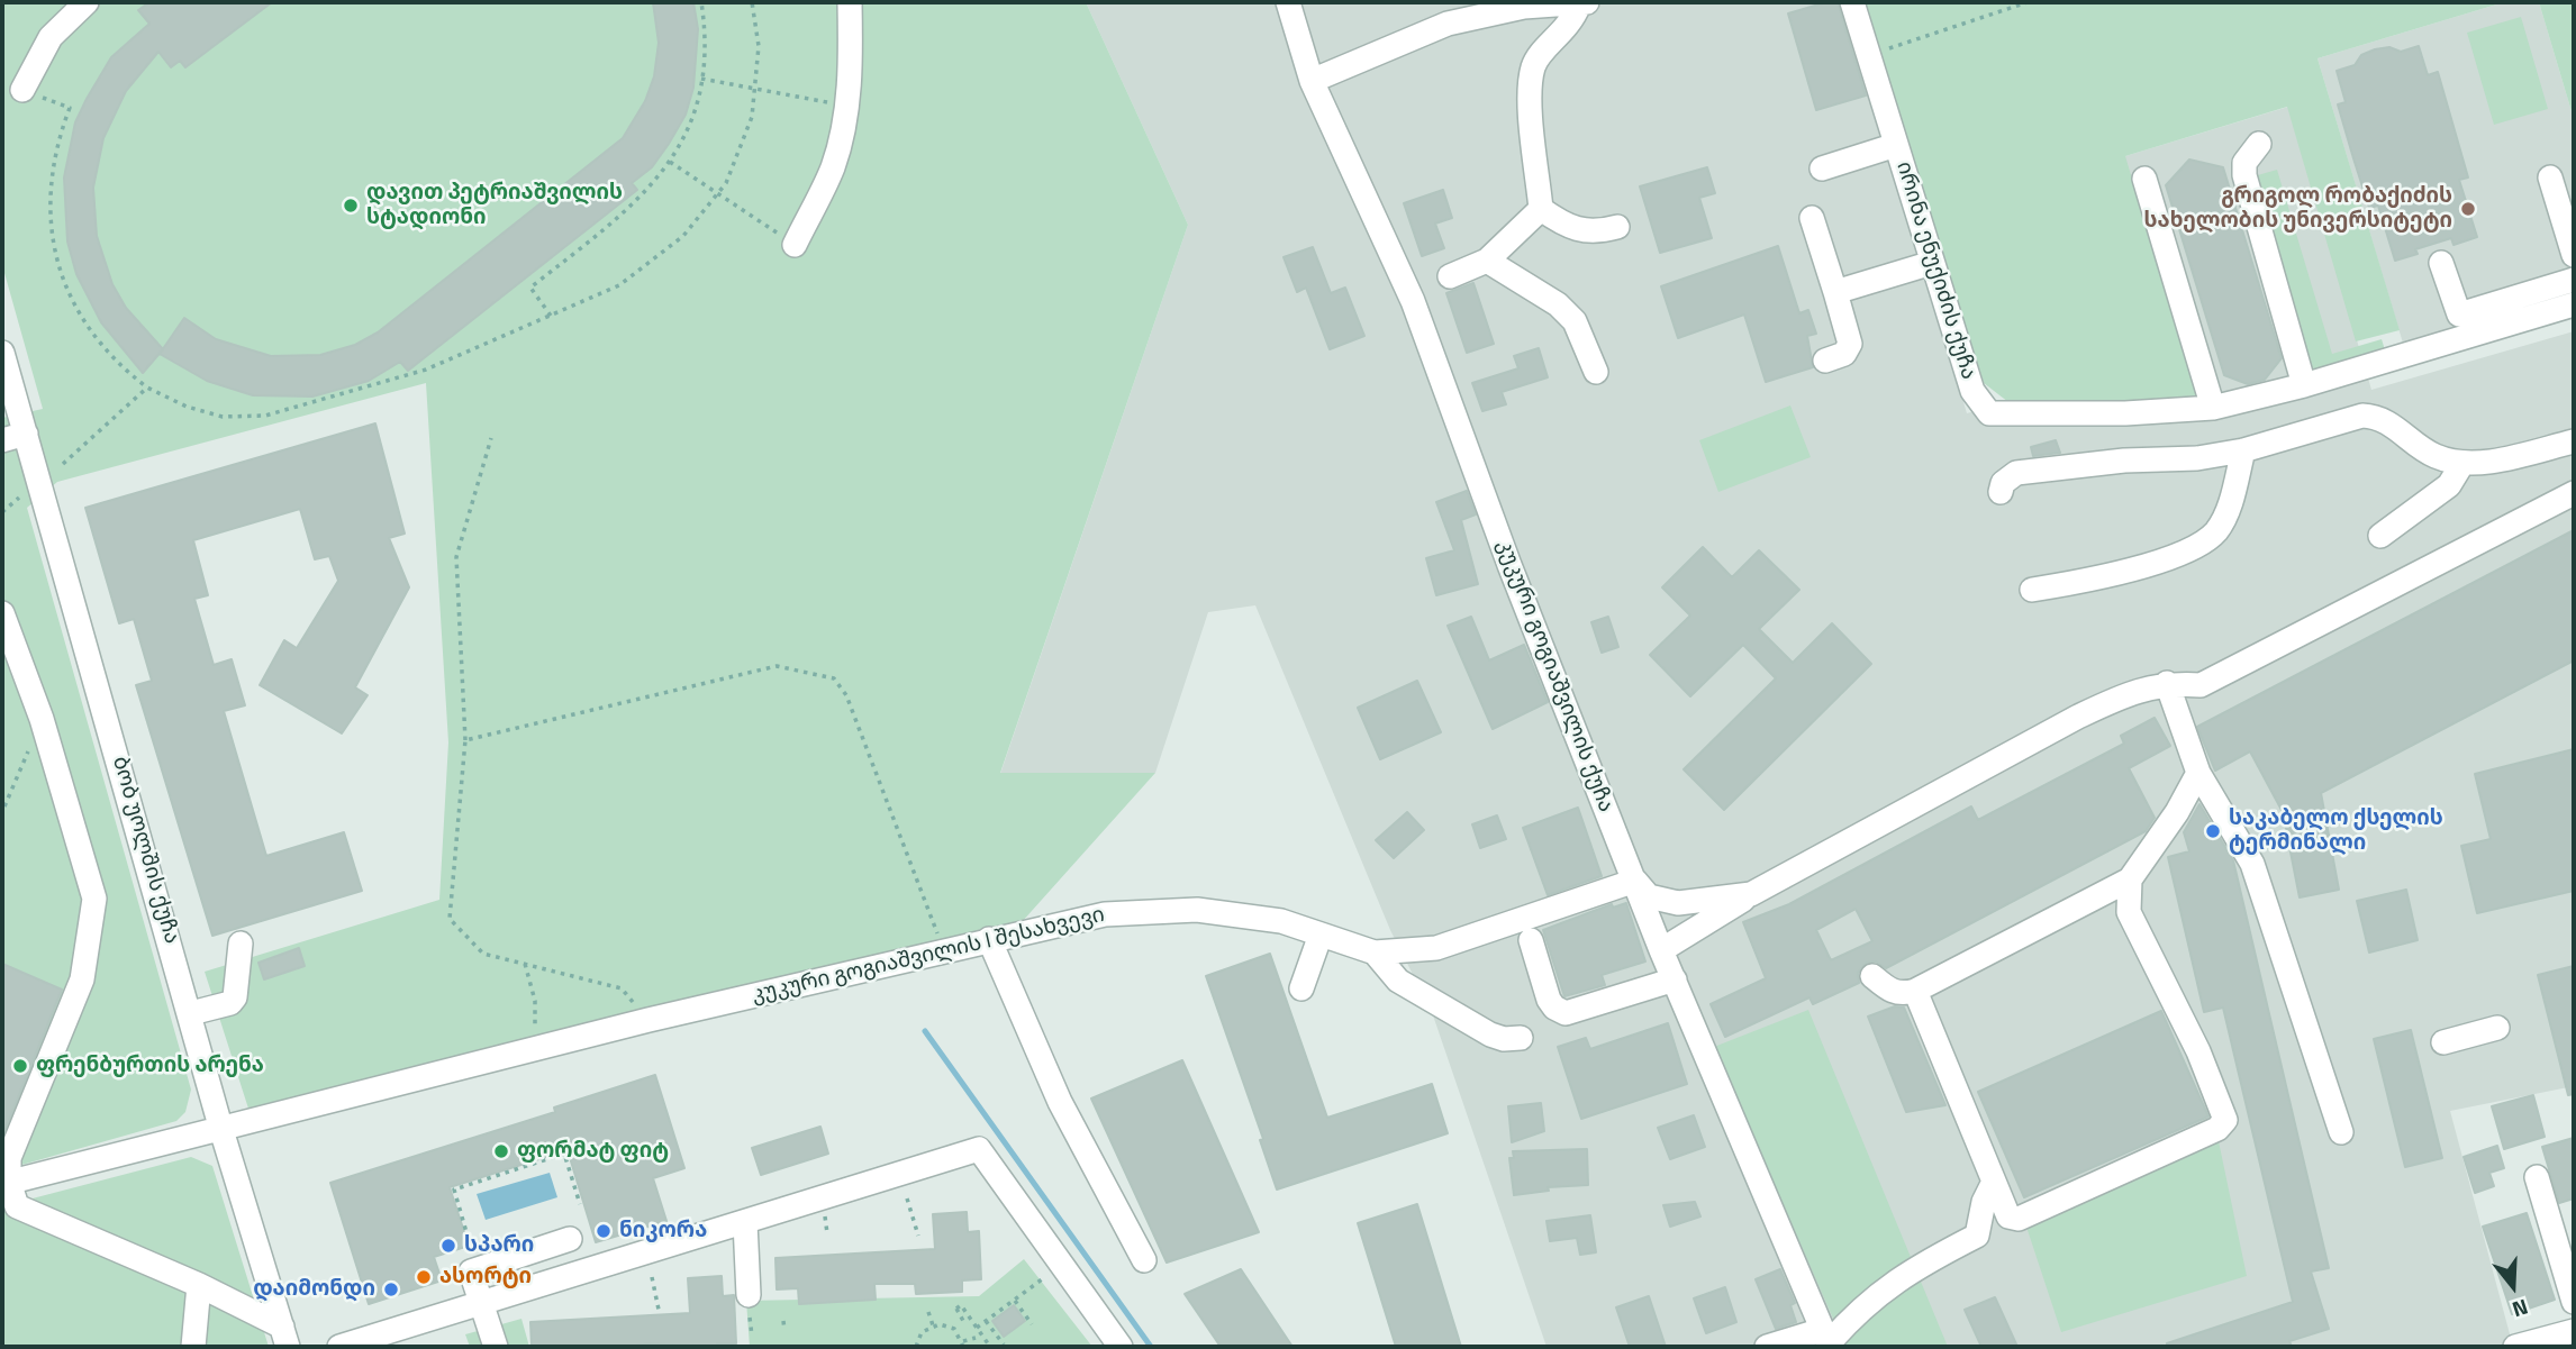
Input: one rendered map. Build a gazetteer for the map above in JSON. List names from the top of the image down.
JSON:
{
  "streets": {
    "street": [
      "ირინა ენუქიძის ქუჩა",
      "კუკური გოგიაშვილის ქუჩა",
      "ბობ უოლშის ქუჩა",
      "კუკური გოგიაშვილის I შესახვევი"
    ]
  },
  "crossings": [
    ["კუკური გოგიაშვილის ქუჩა", "კუკური გოგიაშვილის I შესახვევი"],
    ["ბობ უოლშის ქუჩა", "კუკური გოგიაშვილის I შესახვევი"]
  ],
  "places": [
    "დავით პეტრიაშვილის სტადიონი",
    "გრიგოლ რობაქიძის სახელობის უნივერსიტეტი",
    "საკაბელო ქსელის ტერმინალი",
    "ფრენბურთის არენა",
    "ფორმატ ფიტ",
    "ნიკორა",
    "სპარი",
    "ასორტი",
    "დაიმონდი"
  ],
  "north": "bottom"
}
